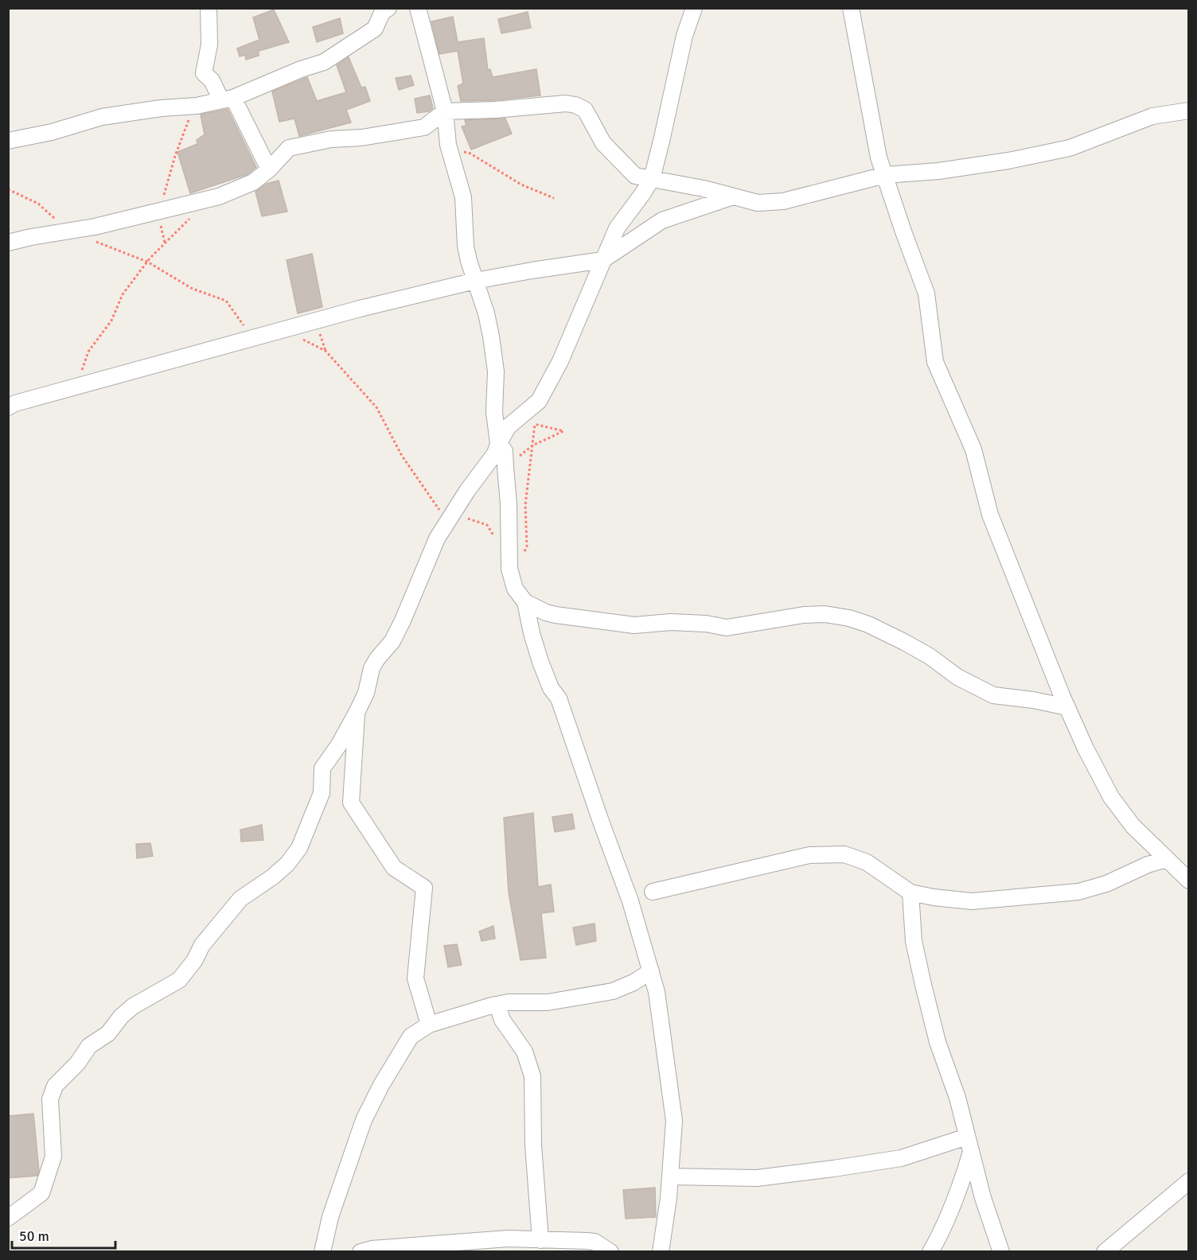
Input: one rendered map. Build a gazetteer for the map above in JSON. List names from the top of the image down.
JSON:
{
  "scale_bar": "50 m"
}
